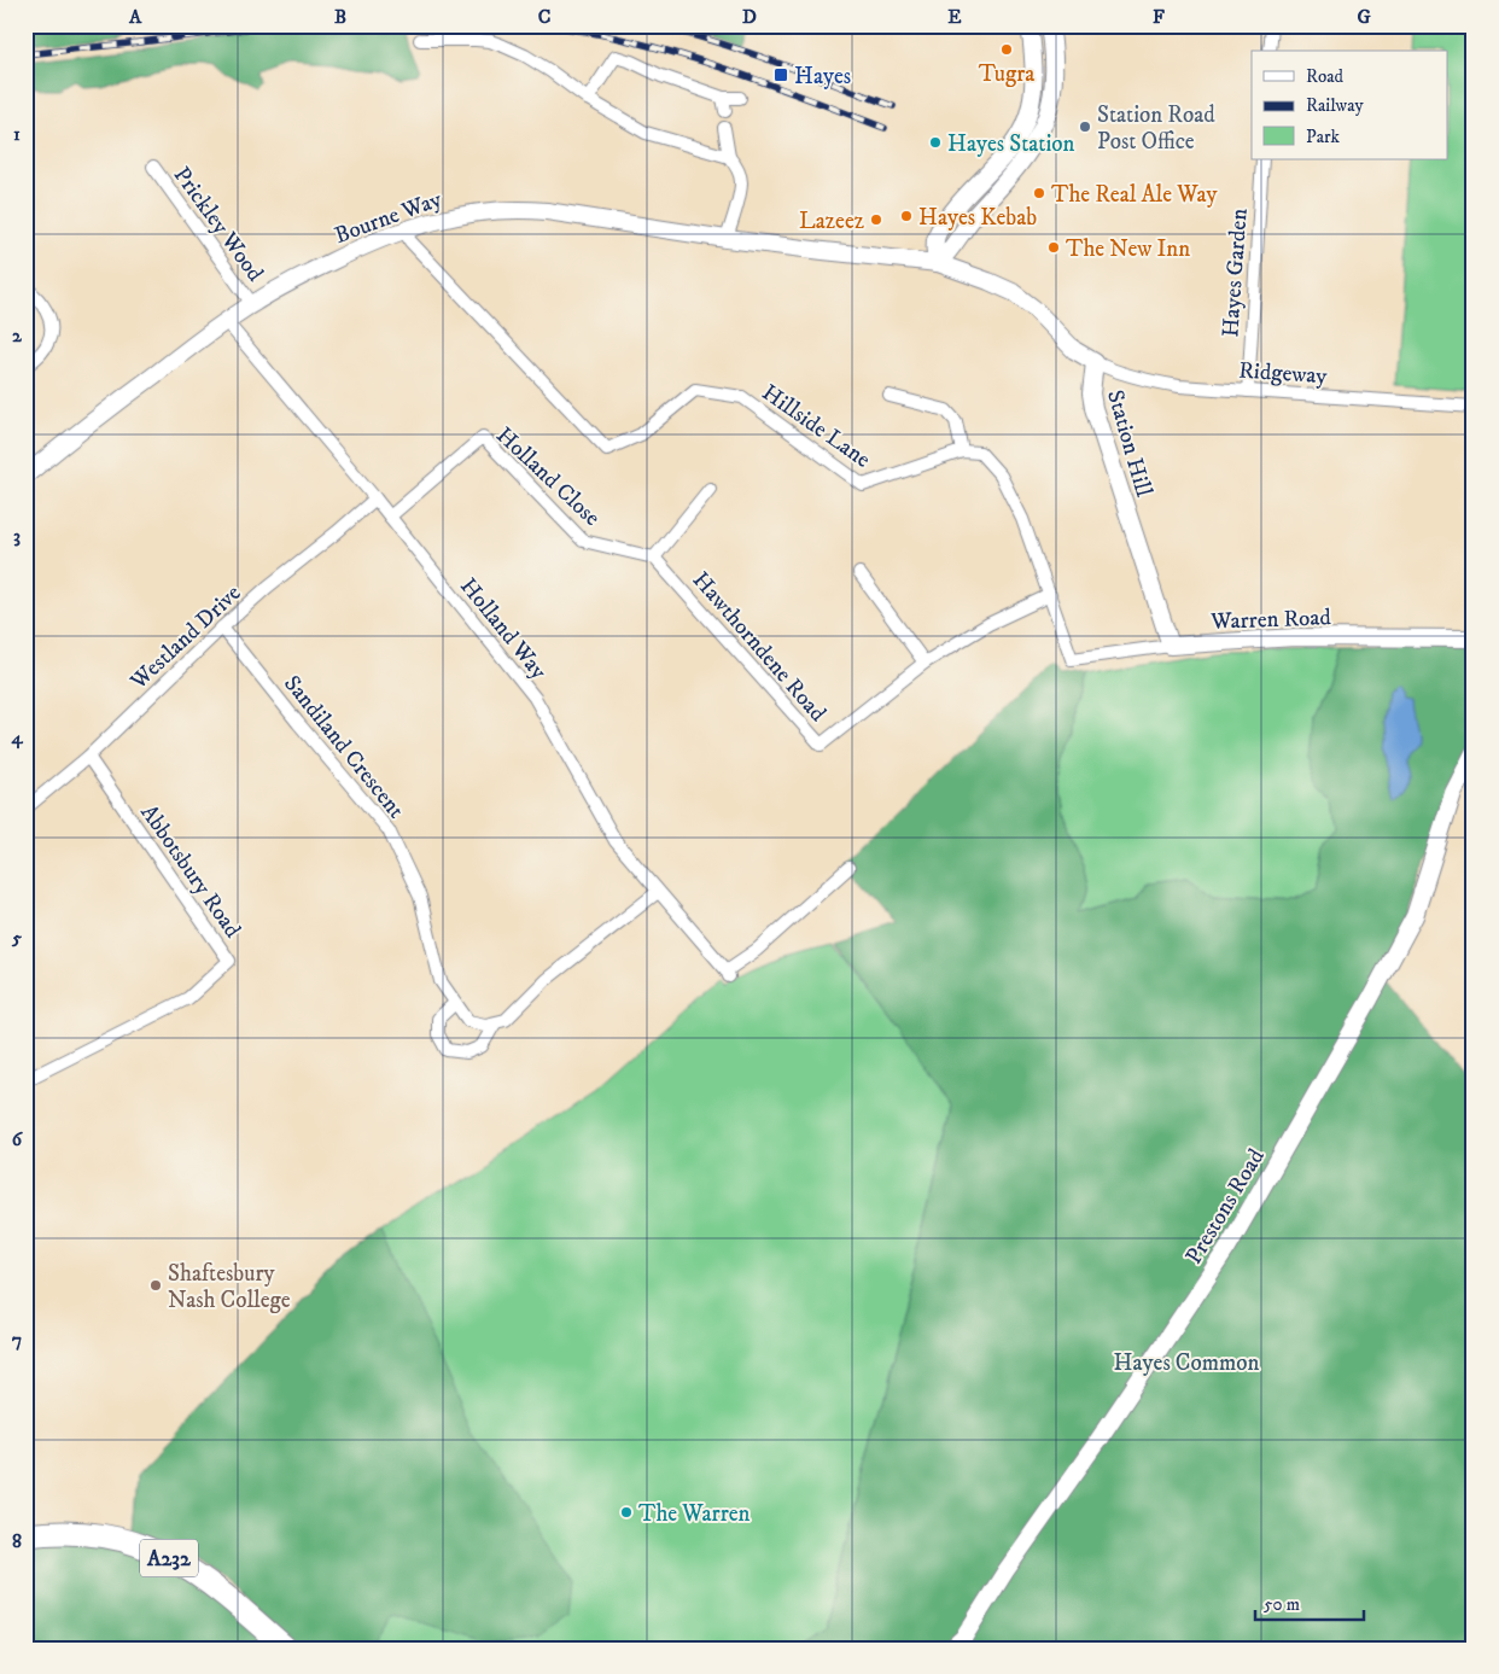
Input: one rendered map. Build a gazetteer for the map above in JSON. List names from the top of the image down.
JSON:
{
  "streets": {
    "highway": ["A232"],
    "street": [
      "Bourne Way",
      "Prickley Wood",
      "Hayes Garden",
      "Ridgeway",
      "Hillside Lane",
      "Station Hill",
      "Holland Close",
      "Warren Road",
      "Holland Way",
      "Westland Drive",
      "Hawthorndene Road",
      "Sandiland Crescent",
      "Abbotsbury Road",
      "Prestons Road"
    ]
  },
  "crossings": [
    ["Bourne Way", "Prickley Wood"],
    ["Bourne Way", "Hillside Lane"],
    ["Bourne Way", "Station Hill"],
    ["Bourne Way", "Holland Way"],
    ["Hayes Garden", "Ridgeway"],
    ["Ridgeway", "Station Hill"],
    ["Station Hill", "Warren Road"],
    ["Holland Close", "Holland Way"],
    ["Holland Close", "Hawthorndene Road"],
    ["Warren Road", "Hawthorndene Road"],
    ["Holland Way", "Westland Drive"],
    ["Westland Drive", "Sandiland Crescent"],
    ["Westland Drive", "Abbotsbury Road"]
  ],
  "parks": ["Hayes Common"],
  "places": {
    "other": [
      "Tugra",
      "Station Road Post Office",
      "Hayes Station",
      "The Real Ale Way",
      "Hayes Kebab",
      "Lazeez",
      "The New Inn",
      "Shaftesbury Nash College",
      "The Warren"
    ],
    "transit": ["Hayes"]
  },
  "legend": ["Road", "Railway", "Park"],
  "scale_bar": "50 m",
  "grid": {
    "columns": [
      "A",
      "B",
      "C",
      "D",
      "E",
      "F",
      "G"
    ],
    "rows": [
      "1",
      "2",
      "3",
      "4",
      "5",
      "6",
      "7",
      "8"
    ]
  }
}
